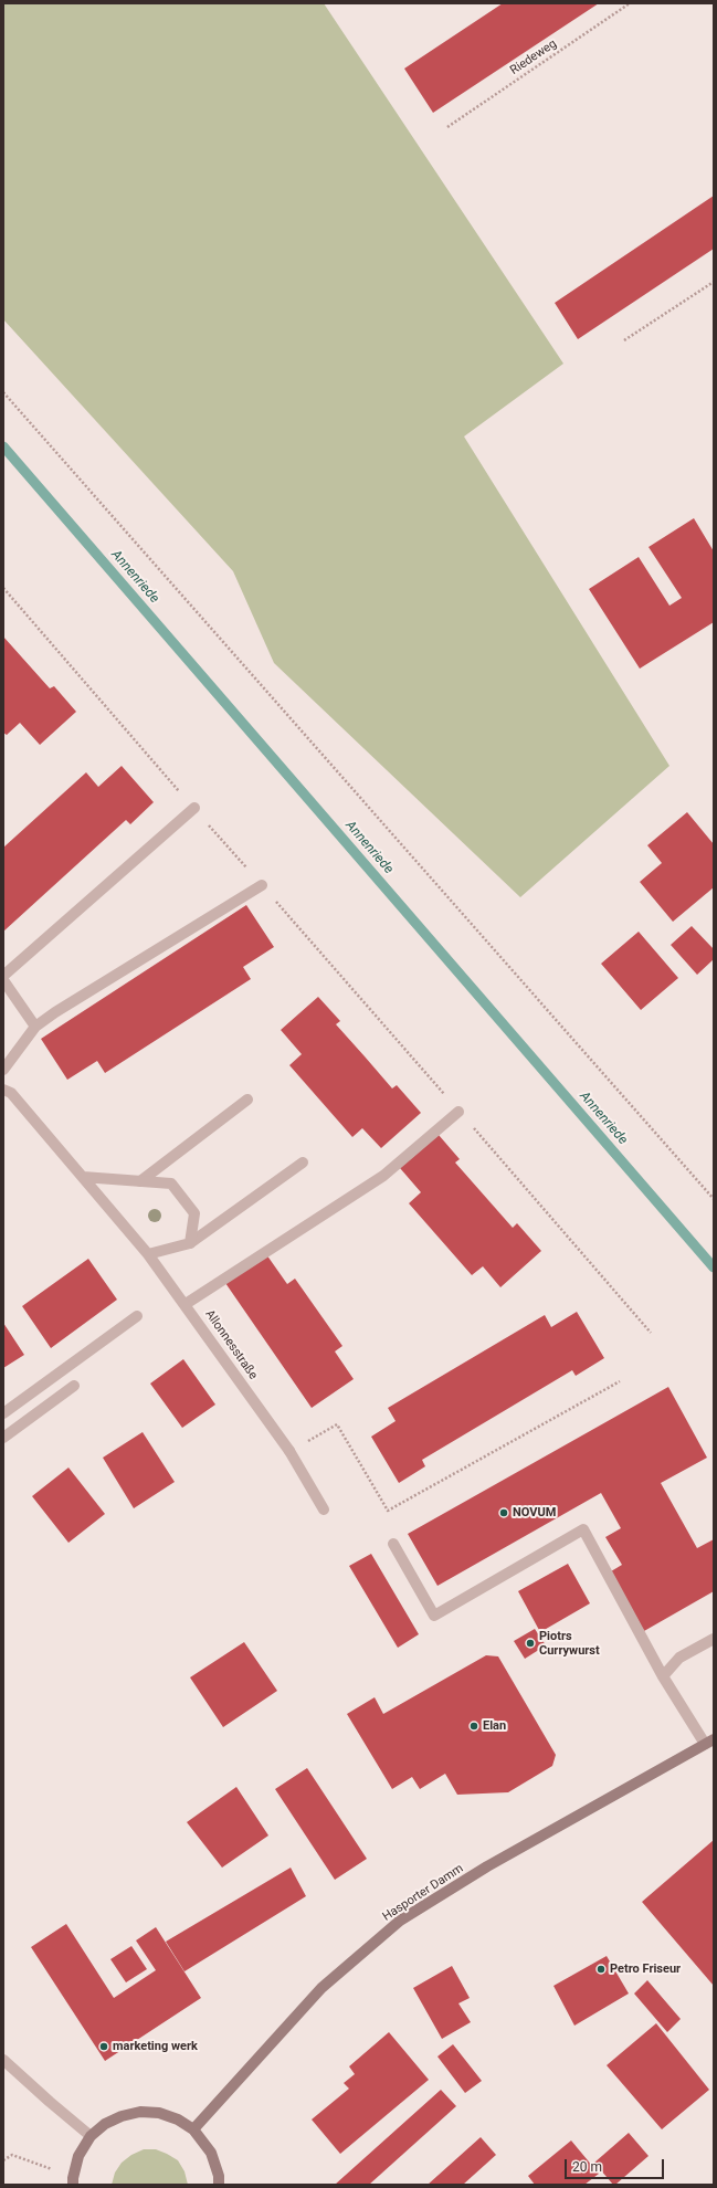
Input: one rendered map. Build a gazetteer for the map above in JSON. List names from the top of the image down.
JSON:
{
  "streets": {
    "main road": ["Hasporter Damm"],
    "street": ["Allonnesstraße"],
    "path": ["Riedeweg"]
  },
  "water": ["Annenriede"],
  "places": [
    "NOVUM",
    "Piotrs Currywurst",
    "Elan",
    "Petro Friseur",
    "marketing werk"
  ],
  "scale_bar": "20 m"
}
